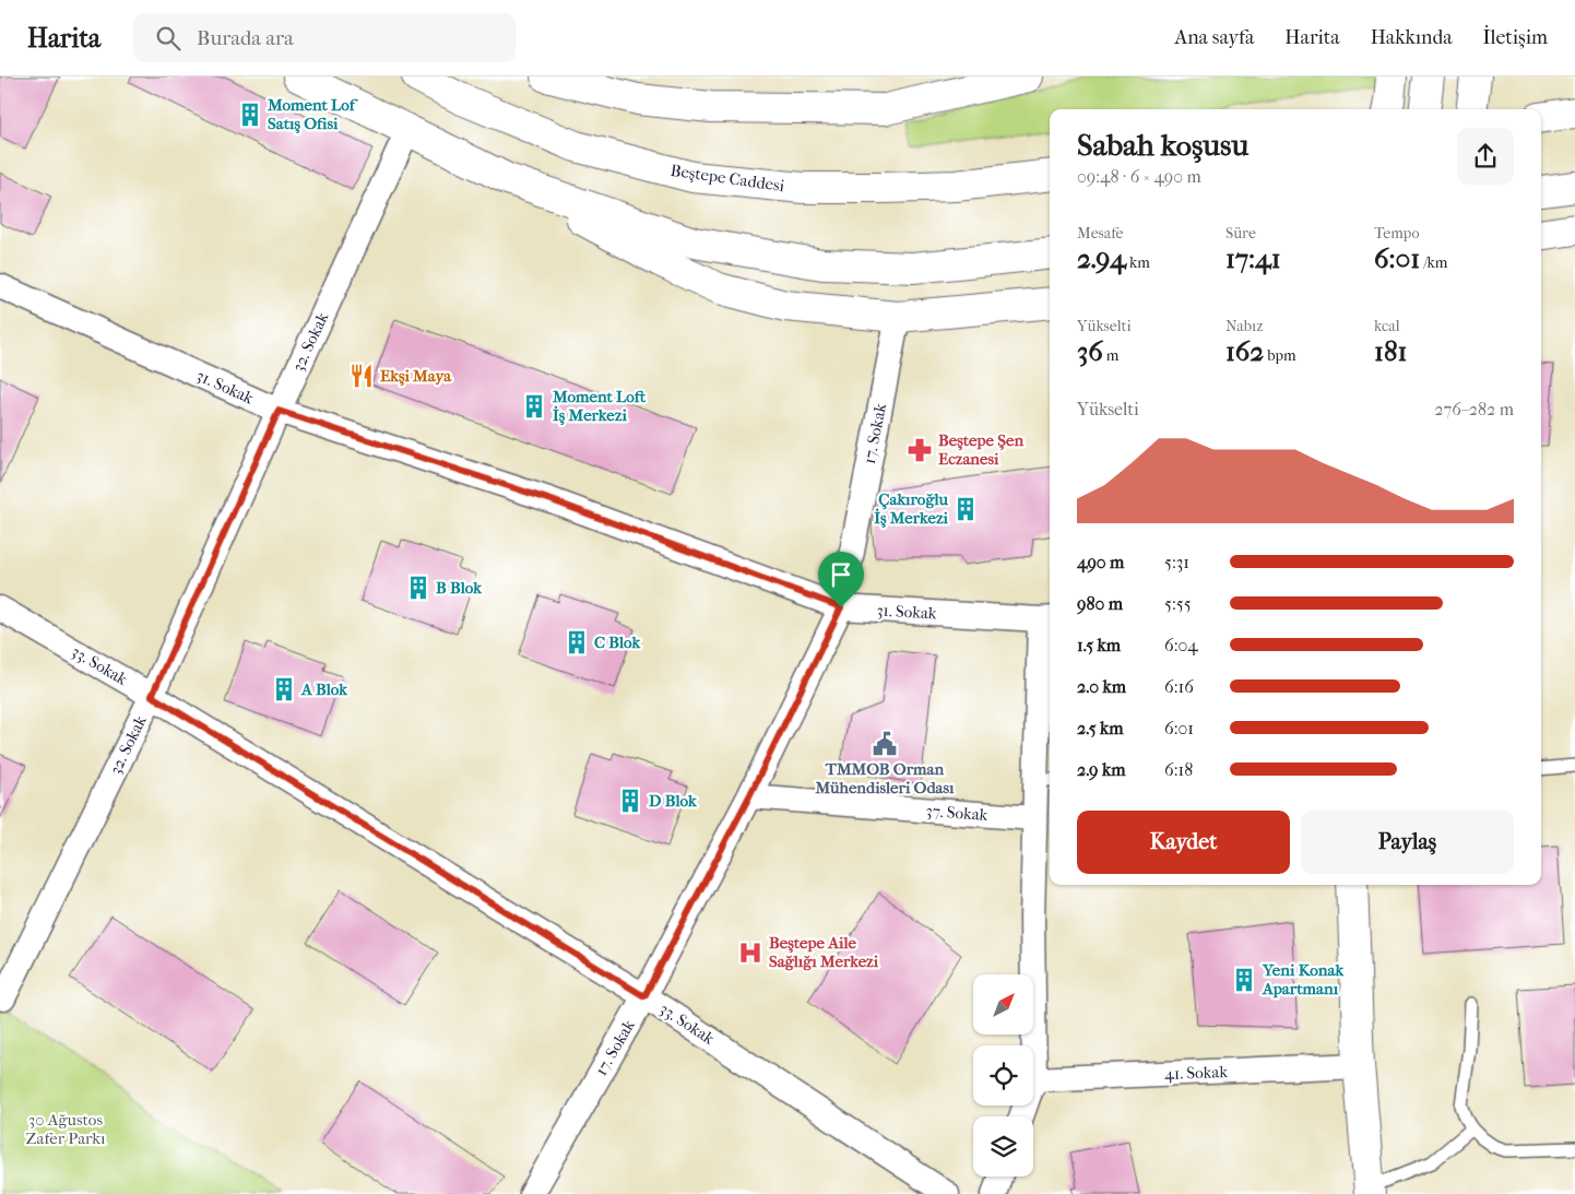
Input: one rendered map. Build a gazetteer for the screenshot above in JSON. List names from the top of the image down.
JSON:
{
  "streets": {
    "main road": ["Beştepe Caddesi"],
    "street": [
      "32. Sokak",
      "31. Sokak",
      "17. Sokak",
      "33. Sokak",
      "37. Sokak",
      "41. Sokak"
    ]
  },
  "crossings": [
    ["32. Sokak", "31. Sokak"],
    ["32. Sokak", "33. Sokak"],
    ["31. Sokak", "17. Sokak"],
    ["17. Sokak", "33. Sokak"],
    ["17. Sokak", "37. Sokak"]
  ],
  "parks": ["30 Ağustos Zafer Parkı"],
  "places": {
    "building": [
      "Moment Lof Satış Ofisi",
      "Moment Loft İş Merkezi",
      "Çakıroğlu İş Merkezi",
      "B Blok",
      "C Blok",
      "A Blok",
      "D Blok",
      "Yeni Konak Apartmanı"
    ],
    "restaurant": ["Ekşi Maya"],
    "pharmacy": ["Beştepe Şen Eczanesi"],
    "public building": ["TMMOB Orman Mühendisleri Odası"],
    "hospital": ["Beştepe Aile Sağlığı Merkezi"]
  },
  "north": "top right",
  "page": {
    "header": "Harita",
    "search": "Burada ara",
    "nav": [
      "Ana sayfa",
      "Harita",
      "Hakkında",
      "İletişim"
    ],
    "heading": ["Sabah koşusu", "09:48 · 6 × 490 m"],
    "stats": [
      ["Mesafe", "2.94 km"],
      ["Süre", "17:41"],
      ["Tempo", "6:01 /km"],
      ["Yükselti", "36 m"],
      ["Nabız", "162 bpm"],
      ["kcal", "181"]
    ],
    "chart": ["Yükselti", "276–282 m"],
    "list": [
      {
        "name": "490 m",
        "note": "5:31"
      },
      {
        "name": "980 m",
        "note": "5:55"
      },
      {
        "name": "1.5 km",
        "note": "6:04"
      },
      {
        "name": "2.0 km",
        "note": "6:16"
      },
      {
        "name": "2.5 km",
        "note": "6:01"
      },
      {
        "name": "2.9 km",
        "note": "6:18"
      }
    ],
    "buttons": ["Kaydet", "Paylaş"]
  }
}
